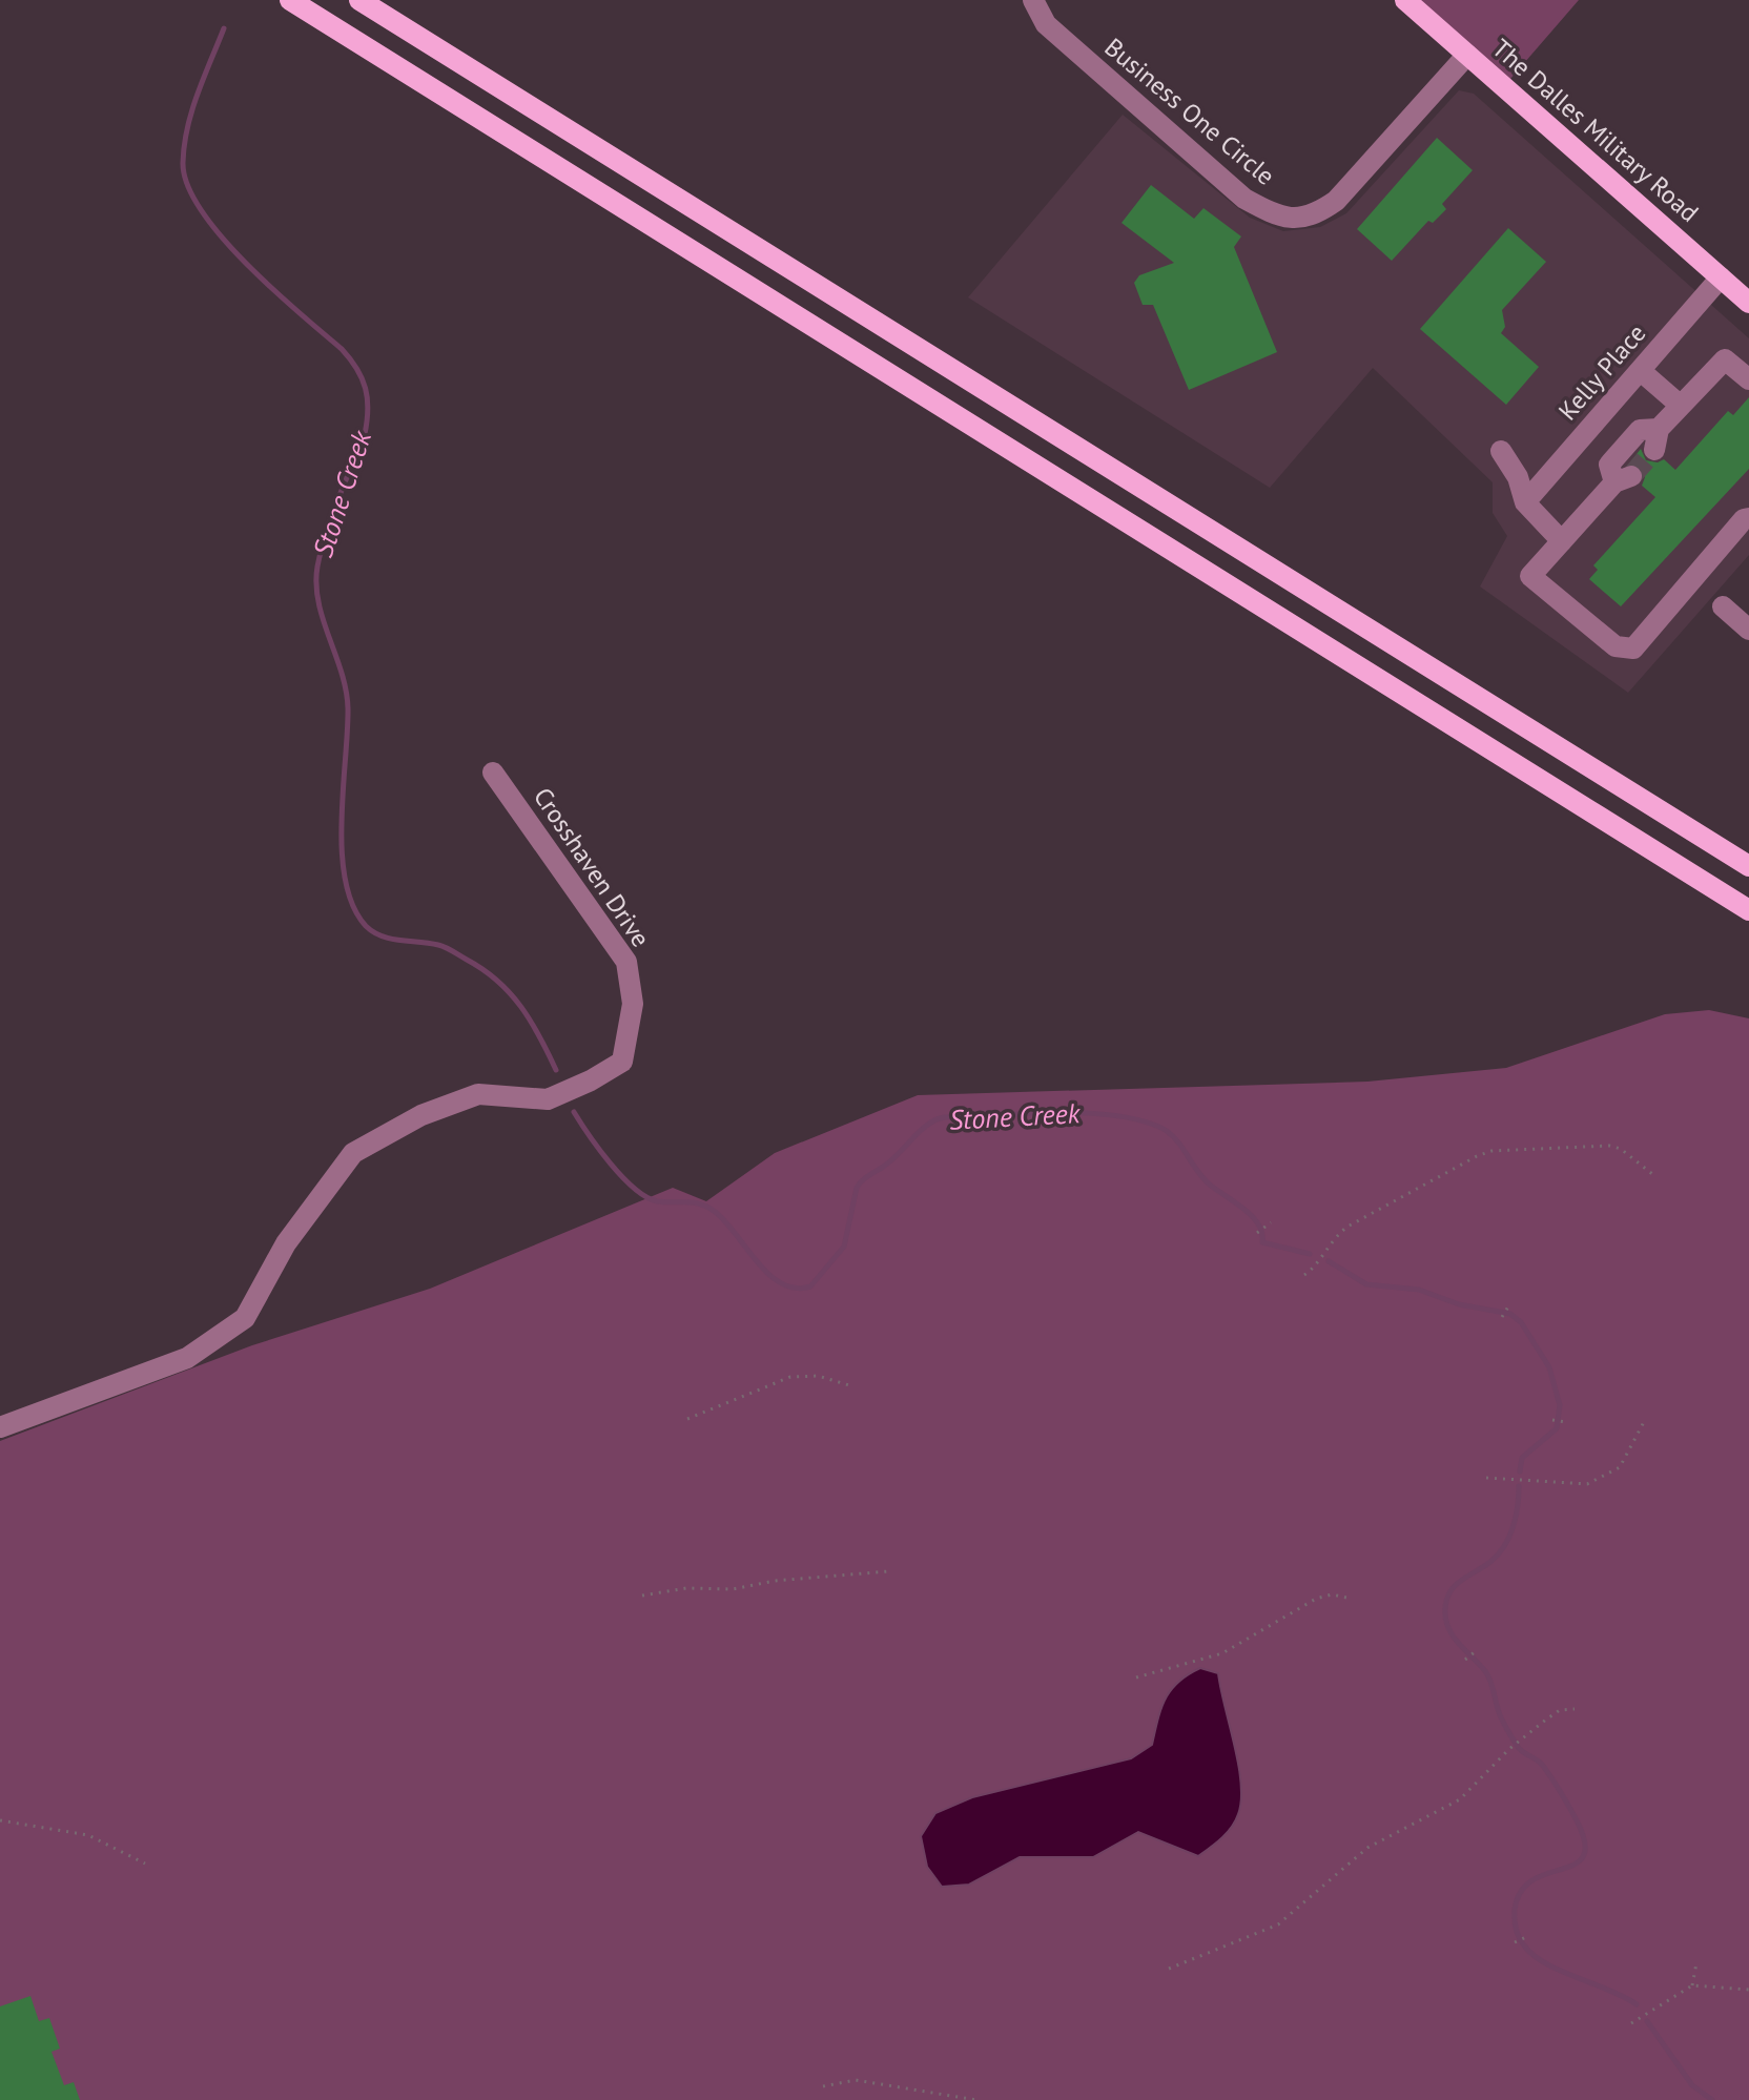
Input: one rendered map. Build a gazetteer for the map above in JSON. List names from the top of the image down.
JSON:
{
  "streets": {
    "main road": ["The Dalles Military Road"],
    "street": ["Business One Circle", "Kelly Place", "Crosshaven Drive"]
  },
  "crossings": [
    ["Business One Circle", "The Dalles Military Road"],
    ["The Dalles Military Road", "Kelly Place"]
  ],
  "water": ["Stone Creek"]
}
